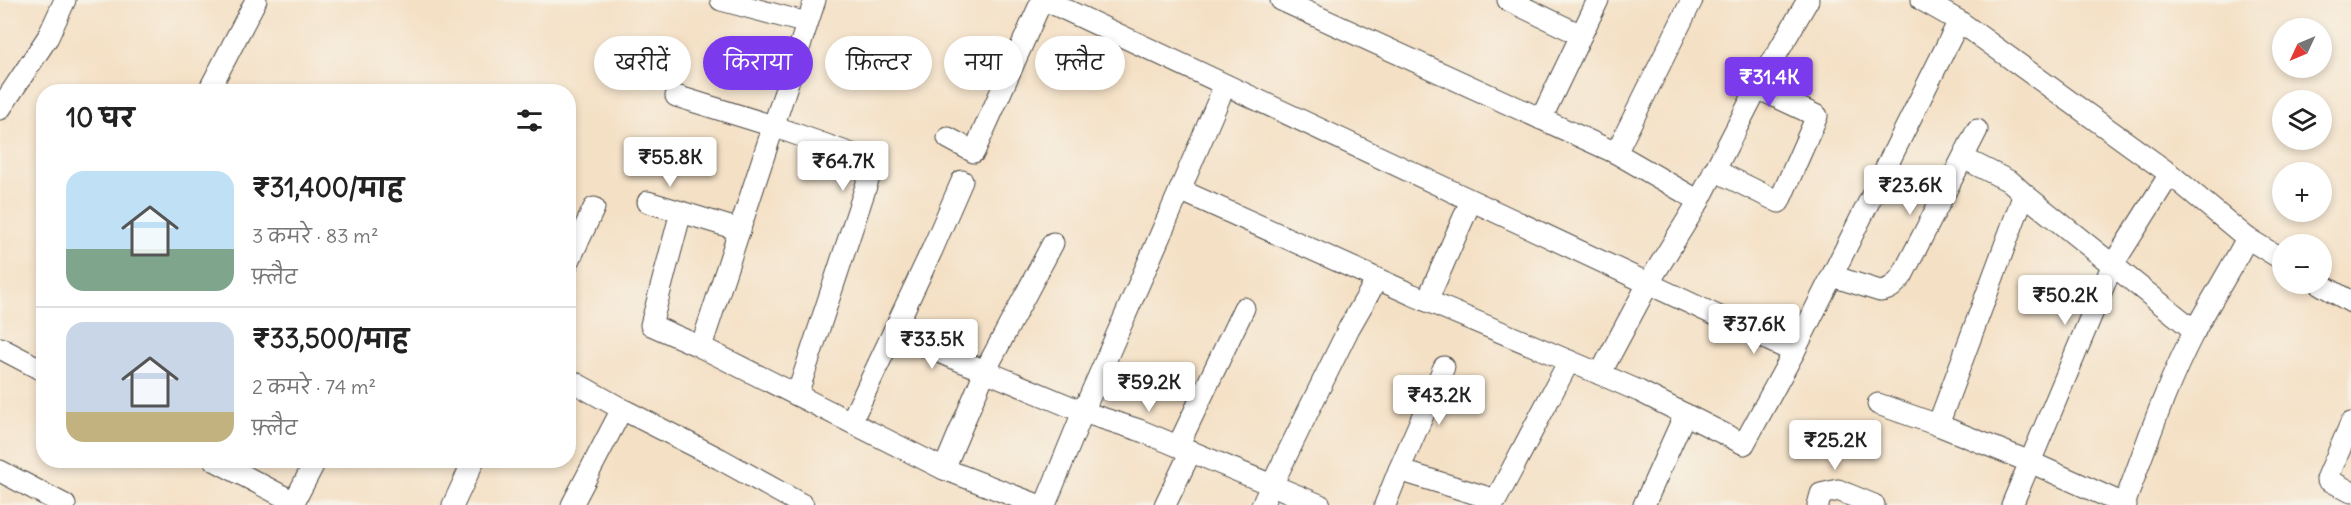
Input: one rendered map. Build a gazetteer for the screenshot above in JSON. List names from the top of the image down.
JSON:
{
  "north": "bottom left",
  "page": {
    "map_buttons": ["+", "−"],
    "chip": [
      "खरीदें",
      "किराया",
      "फ़िल्टर",
      "नया",
      "फ़्लैट"
    ],
    "price": [
      "₹31.4K",
      "₹55.8K",
      "₹64.7K",
      "₹23.6K",
      "₹50.2K",
      "₹37.6K",
      "₹33.5K",
      "₹59.2K",
      "₹43.2K",
      "₹25.2K"
    ],
    "heading": "10 घर",
    "list": [
      {
        "name": "₹31,400/माह",
        "note": "3 कमरे · 83 m² · फ़्लैट"
      },
      {
        "name": "₹33,500/माह",
        "note": "2 कमरे · 74 m² · फ़्लैट"
      }
    ]
  }
}
